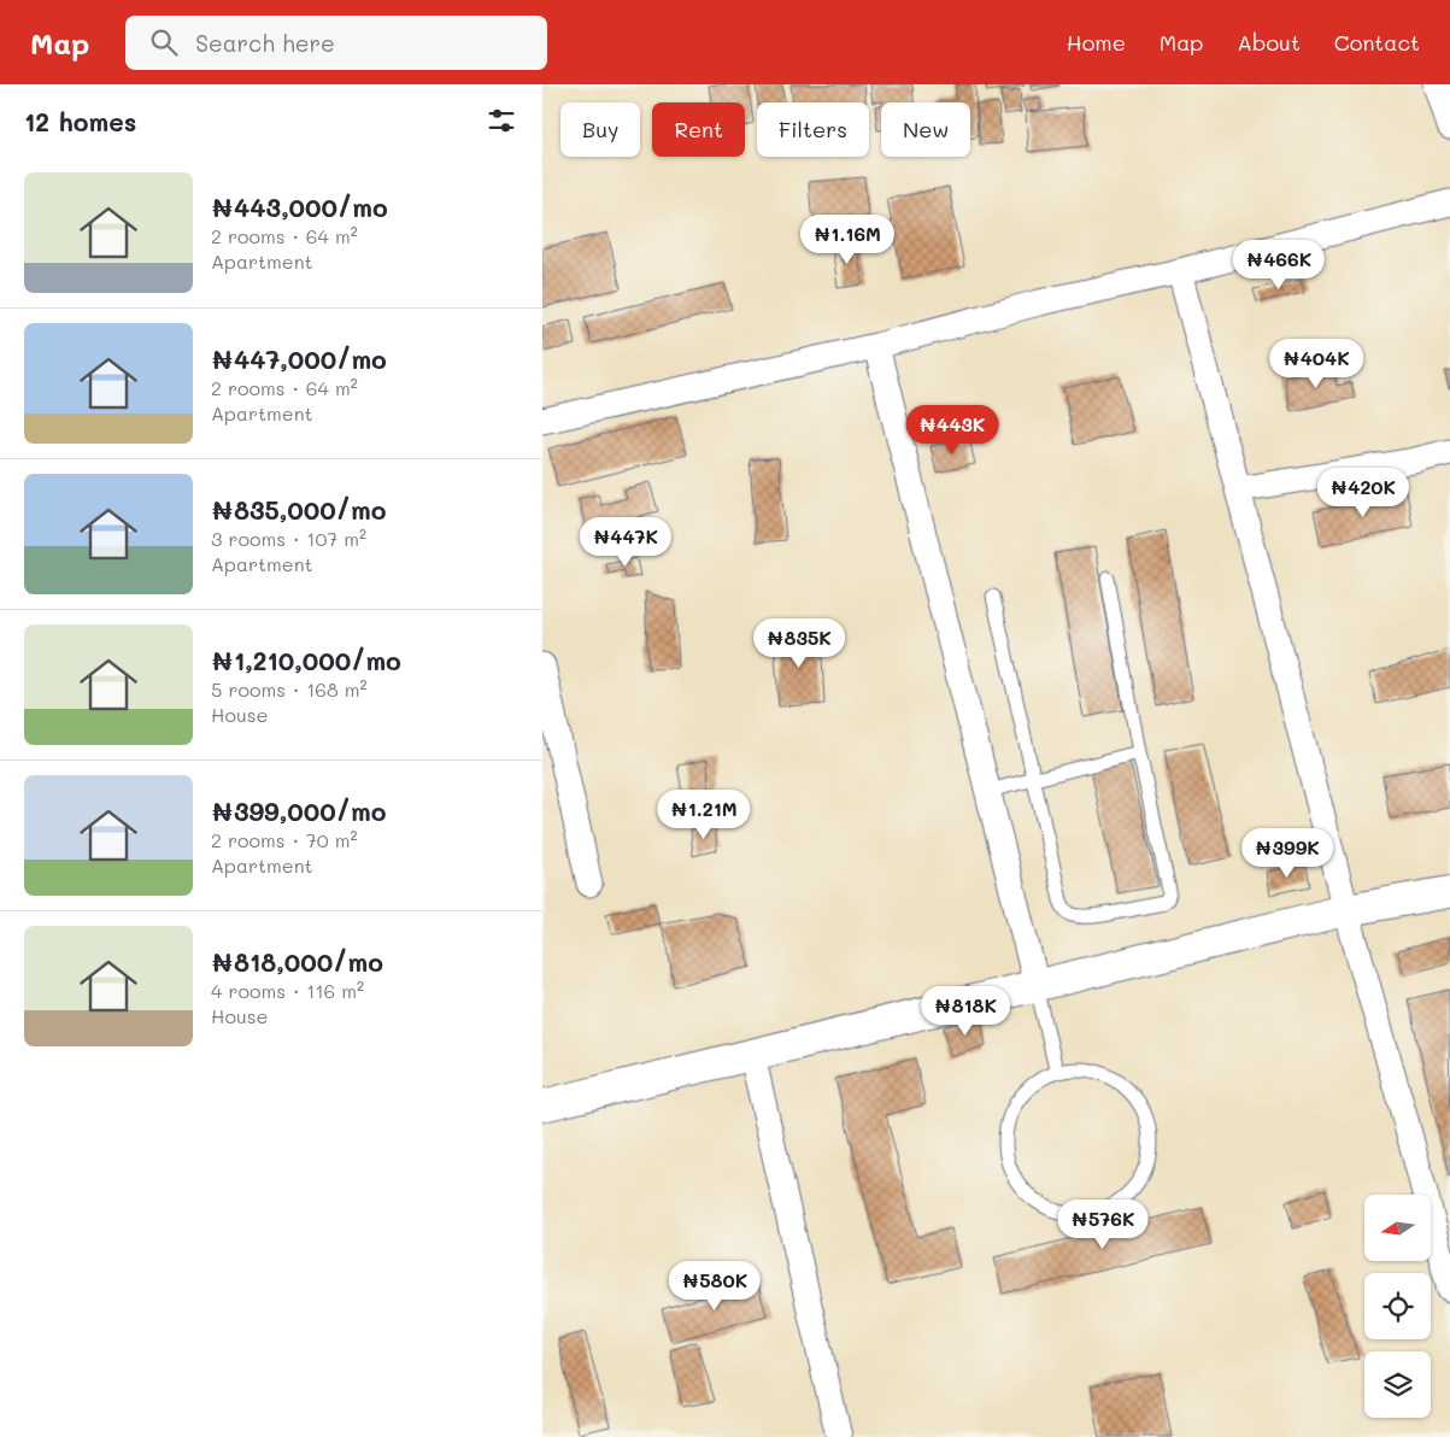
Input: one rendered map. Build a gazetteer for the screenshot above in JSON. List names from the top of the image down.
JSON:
{
  "north": "left",
  "page": {
    "header": "Map",
    "search": "Search here",
    "nav": [
      "Home",
      "Map",
      "About",
      "Contact"
    ],
    "heading": "12 homes",
    "chip": [
      "Buy",
      "Rent",
      "Filters",
      "New"
    ],
    "list": [
      {
        "name": "₦443,000/mo",
        "note": "2 rooms · 64 m² · Apartment"
      },
      {
        "name": "₦447,000/mo",
        "note": "2 rooms · 64 m² · Apartment"
      },
      {
        "name": "₦835,000/mo",
        "note": "3 rooms · 107 m² · Apartment"
      },
      {
        "name": "₦1,210,000/mo",
        "note": "5 rooms · 168 m² · House"
      },
      {
        "name": "₦399,000/mo",
        "note": "2 rooms · 70 m² · Apartment"
      },
      {
        "name": "₦818,000/mo",
        "note": "4 rooms · 116 m² · House"
      }
    ],
    "price": [
      "₦1.16M",
      "₦466K",
      "₦404K",
      "₦443K",
      "₦420K",
      "₦447K",
      "₦835K",
      "₦1.21M",
      "₦399K",
      "₦818K",
      "₦576K",
      "₦580K"
    ]
  }
}
